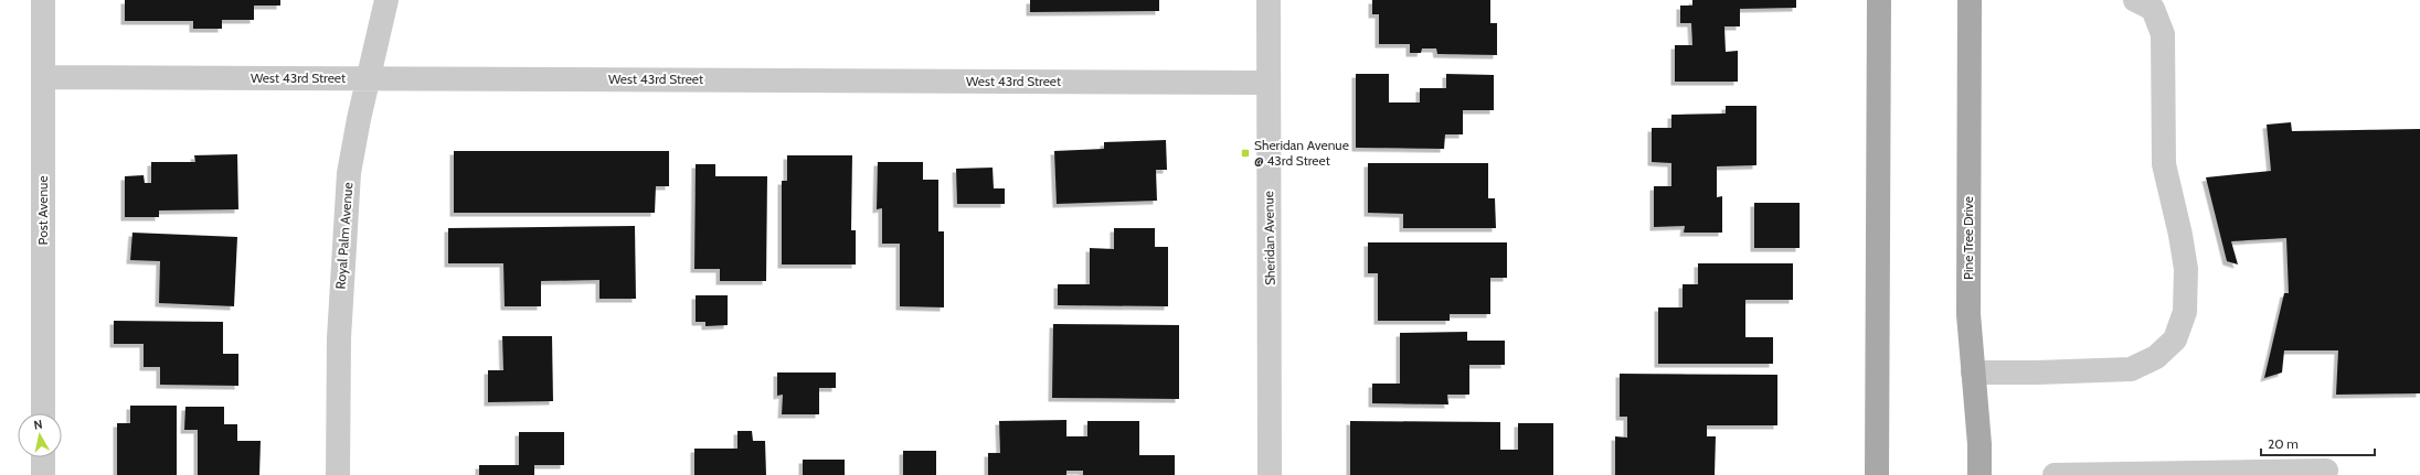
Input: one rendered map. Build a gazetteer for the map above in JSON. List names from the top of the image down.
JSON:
{
  "streets": {
    "main road": ["Pine Tree Drive"],
    "street": [
      "West 43rd Street",
      "Post Avenue",
      "Royal Palm Avenue",
      "Sheridan Avenue"
    ]
  },
  "crossings": [
    ["West 43rd Street", "Post Avenue"],
    ["West 43rd Street", "Royal Palm Avenue"],
    ["West 43rd Street", "Sheridan Avenue"]
  ],
  "places": {
    "transit": ["Sheridan Avenue @ 43rd Street"]
  },
  "scale_bar": "20 m",
  "north": "top"
}
